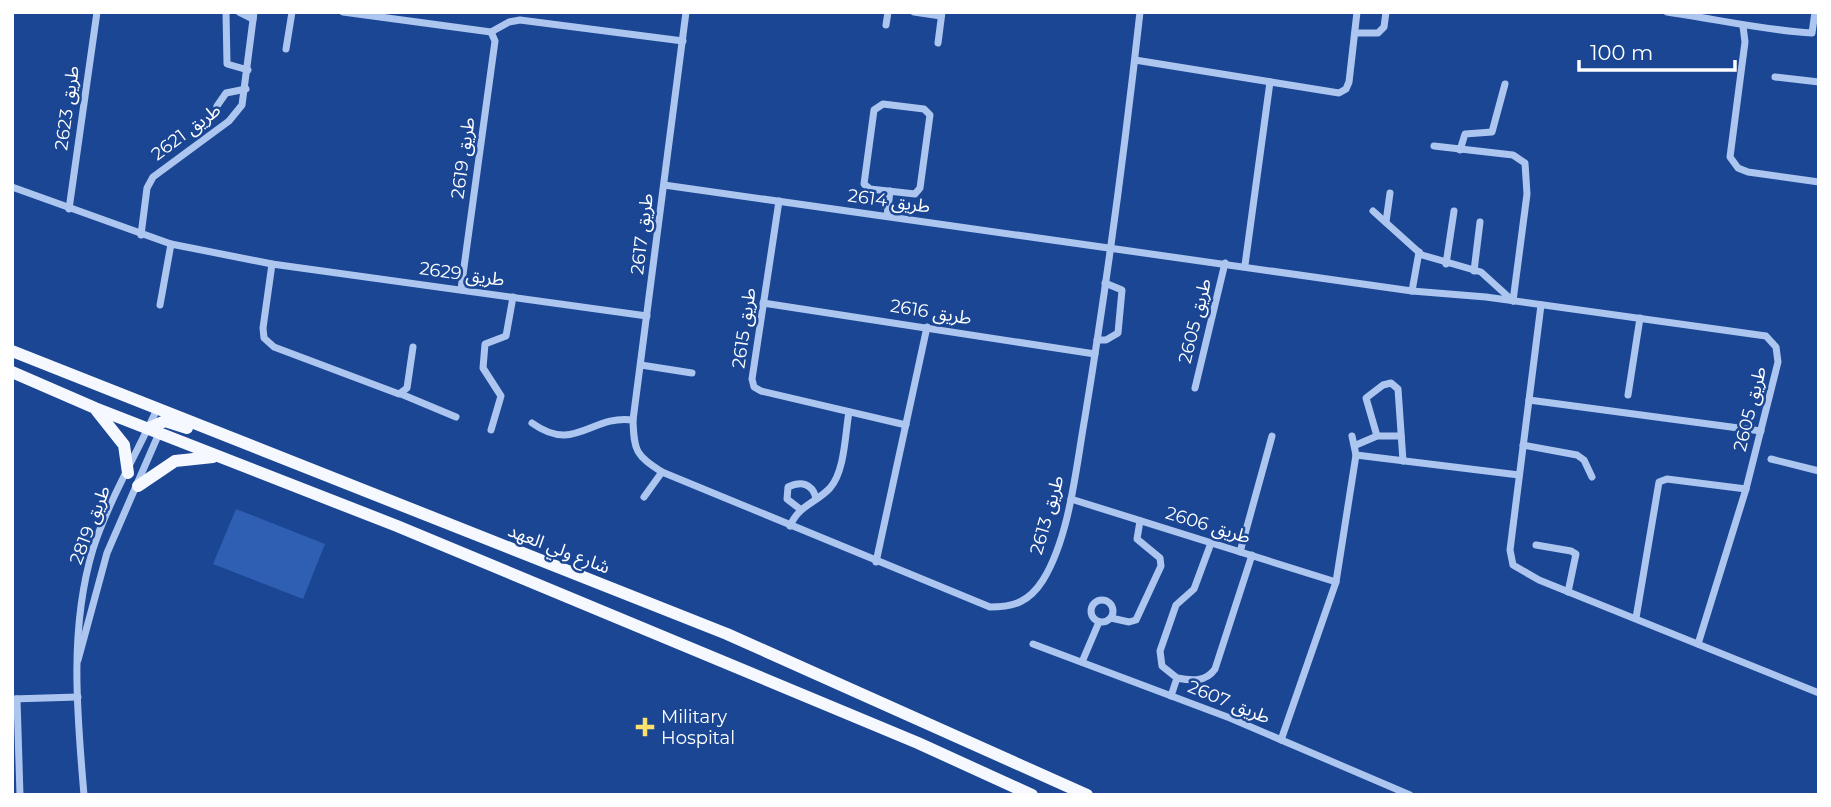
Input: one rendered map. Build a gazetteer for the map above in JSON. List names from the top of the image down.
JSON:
{
  "streets": {
    "main road": ["شارع ولي العهد"],
    "street": [
      "طريق 2623",
      "طريق 2621",
      "طريق 2619",
      "طريق 2614",
      "طريق 2617",
      "طريق 2629",
      "طريق 2616",
      "طريق 2605",
      "طريق 2615",
      "طريق 2613",
      "طريق 2819",
      "طريق 2606",
      "طريق 2607"
    ]
  },
  "crossings": [
    ["طريق 2623", "طريق 2629"],
    ["طريق 2621", "طريق 2629"],
    ["طريق 2619", "طريق 2629"],
    ["طريق 2614", "طريق 2617"],
    ["طريق 2614", "طريق 2605"],
    ["طريق 2614", "طريق 2615"],
    ["طريق 2614", "طريق 2613"],
    ["طريق 2617", "طريق 2629"],
    ["طريق 2617", "طريق 2613"],
    ["طريق 2616", "طريق 2615"],
    ["طريق 2616", "طريق 2613"],
    ["طريق 2605", "طريق 2613"],
    ["طريق 2613", "طريق 2606"],
    ["طريق 2819", "شارع ولي العهد"]
  ],
  "places": {
    "health": ["Military Hospital"]
  },
  "scale_bar": "100 m"
}
